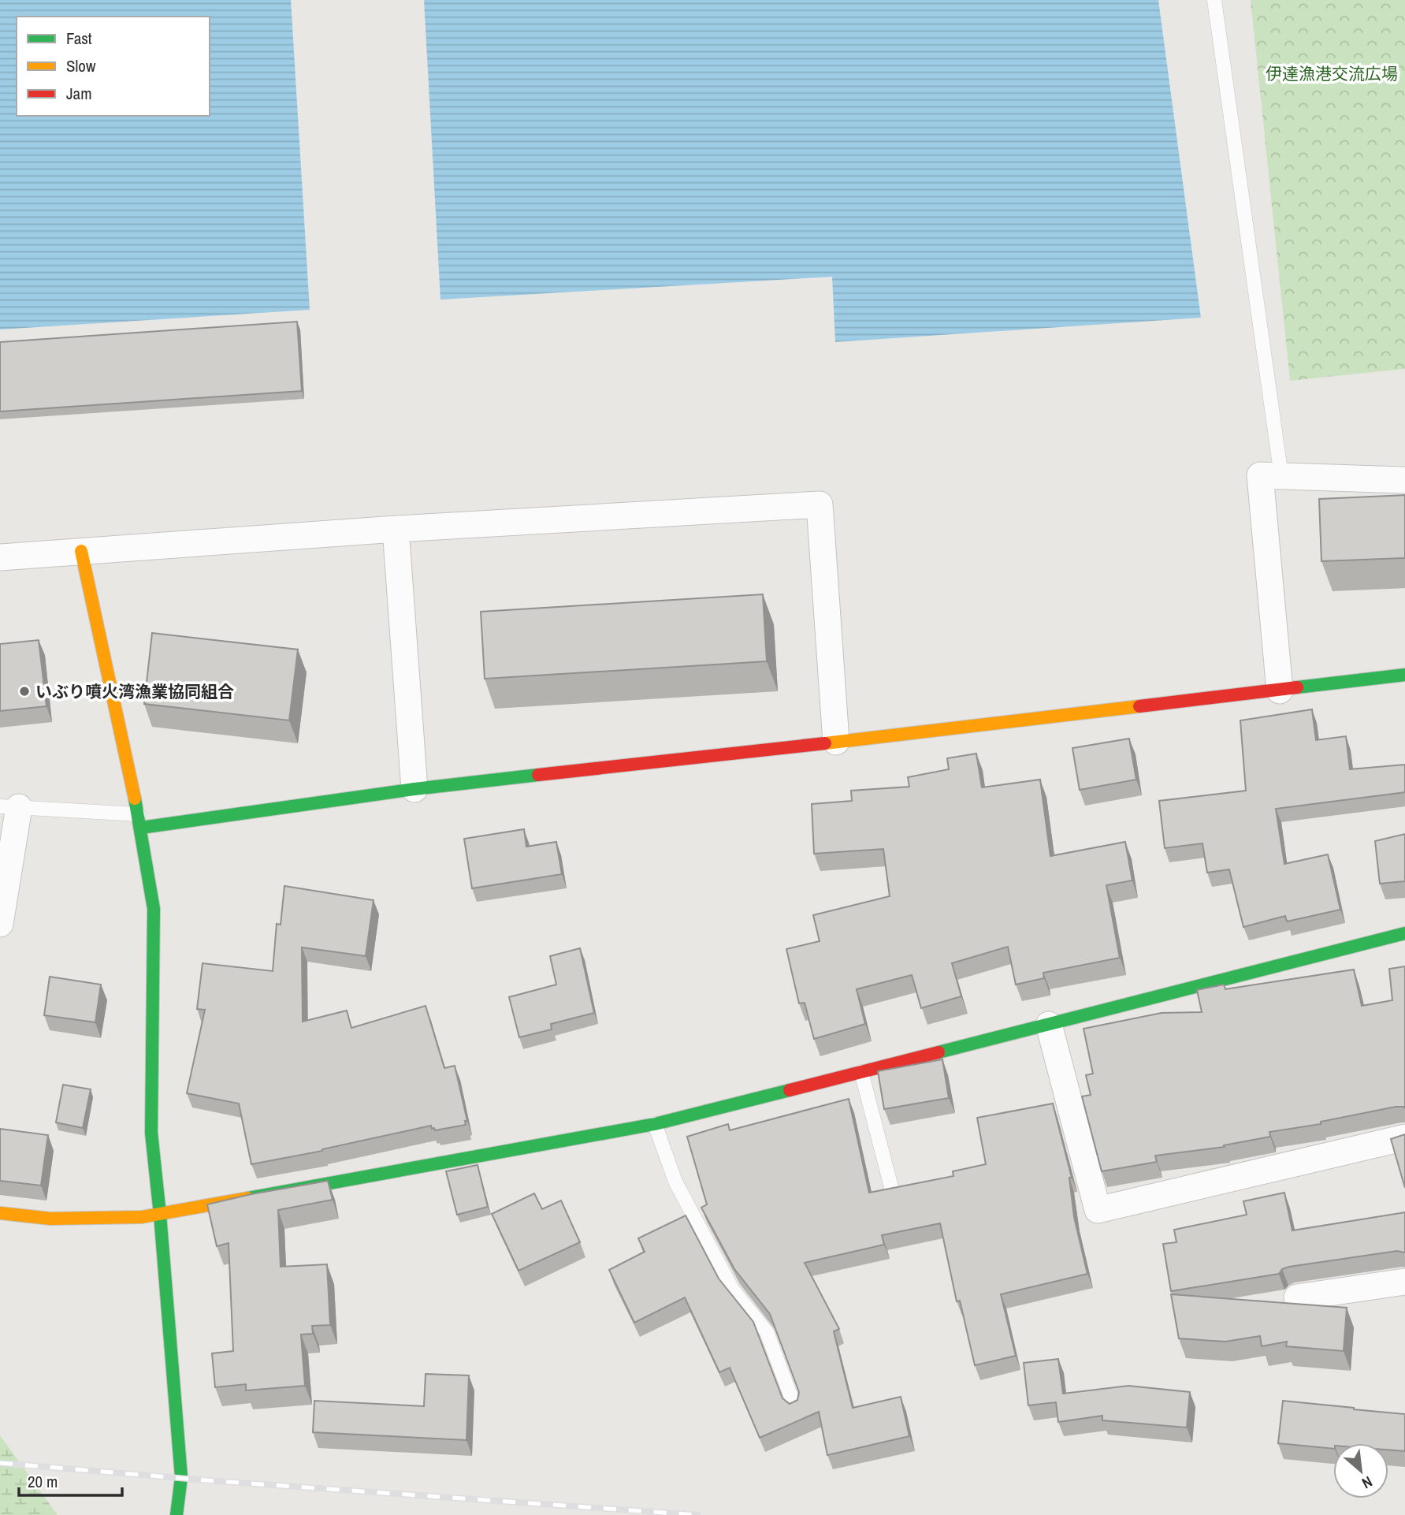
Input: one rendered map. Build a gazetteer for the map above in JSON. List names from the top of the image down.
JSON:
{
  "parks": ["伊達漁港交流広場"],
  "places": ["いぶり噴火湾漁業協同組合"],
  "legend": ["Fast", "Slow", "Jam"],
  "scale_bar": "20 m",
  "north": "bottom right"
}
